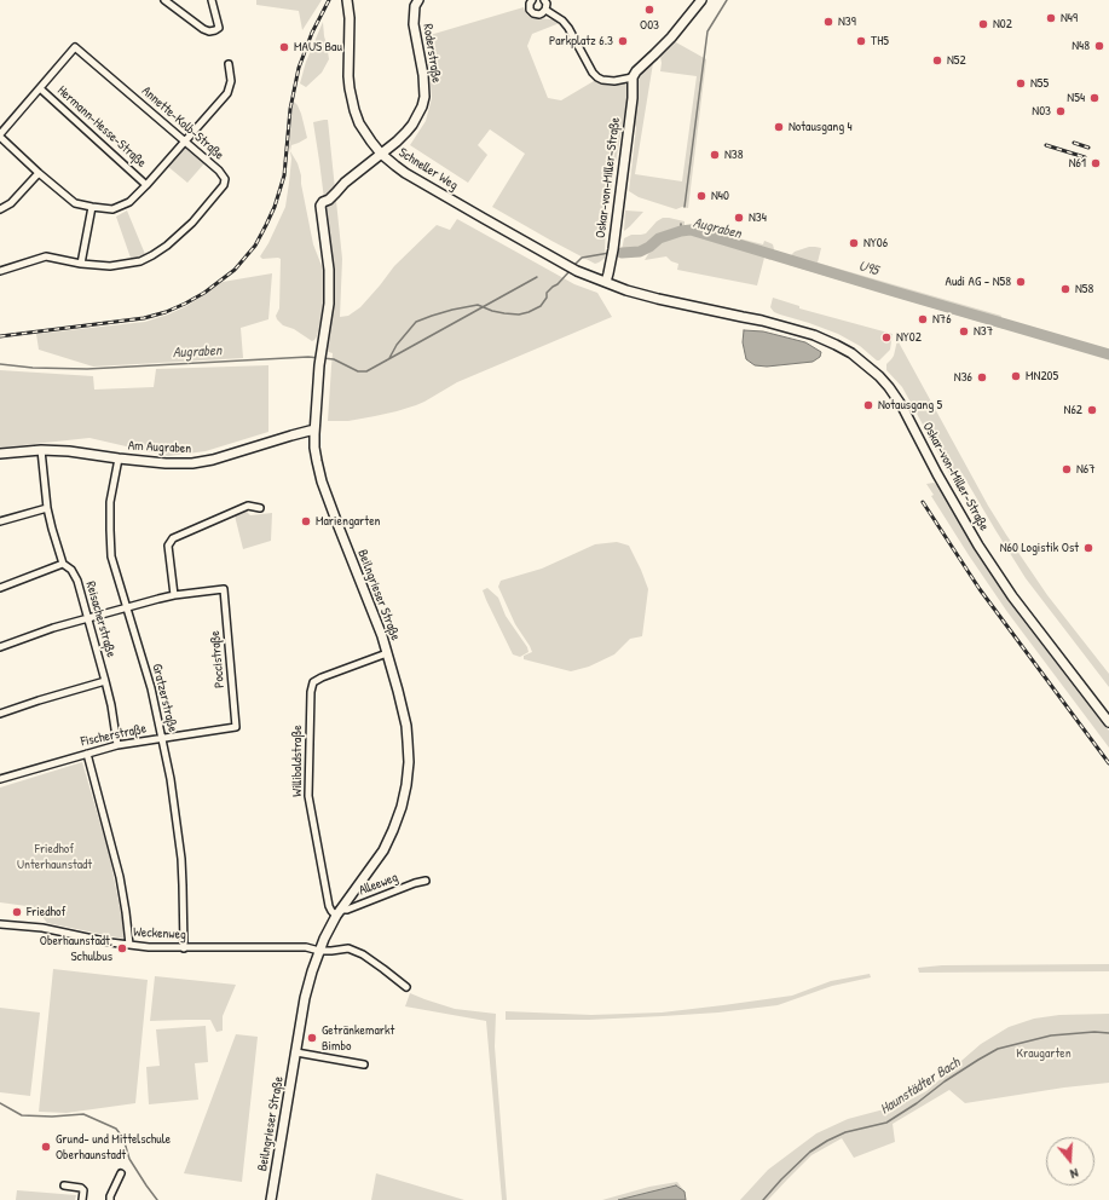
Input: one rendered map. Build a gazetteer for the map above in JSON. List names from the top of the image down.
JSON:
{
  "streets": {
    "main road": [
      "Roderstraße",
      "Schneller Weg",
      "Oskar-von-Miller-Straße",
      "Am Augraben",
      "Beilngrieser Straße"
    ],
    "street": [
      "Annette-Kolb-Straße",
      "Hermann-Hesse-Straße",
      "Reisacherstraße",
      "Poccistraße",
      "Gratzerstraße",
      "Fischerstraße",
      "Willibaldstraße",
      "Alleeweg",
      "Weckenweg"
    ]
  },
  "crossings": [
    ["Roderstraße", "Schneller Weg"],
    ["Roderstraße", "Beilngrieser Straße"],
    ["Annette-Kolb-Straße", "Hermann-Hesse-Straße"],
    ["Schneller Weg", "Oskar-von-Miller-Straße"],
    ["Schneller Weg", "Beilngrieser Straße"],
    ["Am Augraben", "Beilngrieser Straße"],
    ["Am Augraben", "Reisacherstraße"],
    ["Am Augraben", "Gratzerstraße"],
    ["Beilngrieser Straße", "Willibaldstraße"],
    ["Beilngrieser Straße", "Alleeweg"],
    ["Beilngrieser Straße", "Weckenweg"],
    ["Reisacherstraße", "Fischerstraße"],
    ["Poccistraße", "Fischerstraße"],
    ["Gratzerstraße", "Fischerstraße"],
    ["Gratzerstraße", "Weckenweg"],
    ["Willibaldstraße", "Alleeweg"]
  ],
  "water": ["Augraben", "U95", "Haunstädter Bach"],
  "parks": ["Friedhof Unterhaunstadt", "Kraugarten"],
  "places": [
    "O03",
    "N49",
    "N39",
    "N02",
    "Parkplatz 6.3",
    "TH5",
    "N48",
    "MAUS Bau",
    "N52",
    "N55",
    "N54",
    "N03",
    "Notausgang 4",
    "N38",
    "N61",
    "N40",
    "N34",
    "NY06",
    "Audi AG - N58",
    "N58",
    "N76",
    "N37",
    "NY02",
    "MN205",
    "N36",
    "Notausgang 5",
    "N62",
    "N67",
    "Mariengarten",
    "N60 Logistik Ost",
    "Friedhof",
    "Oberhaunstadt, Schulbus",
    "Getränkemarkt Bimbo",
    "Grund- und Mittelschule Oberhaunstadt"
  ],
  "north": "bottom"
}
